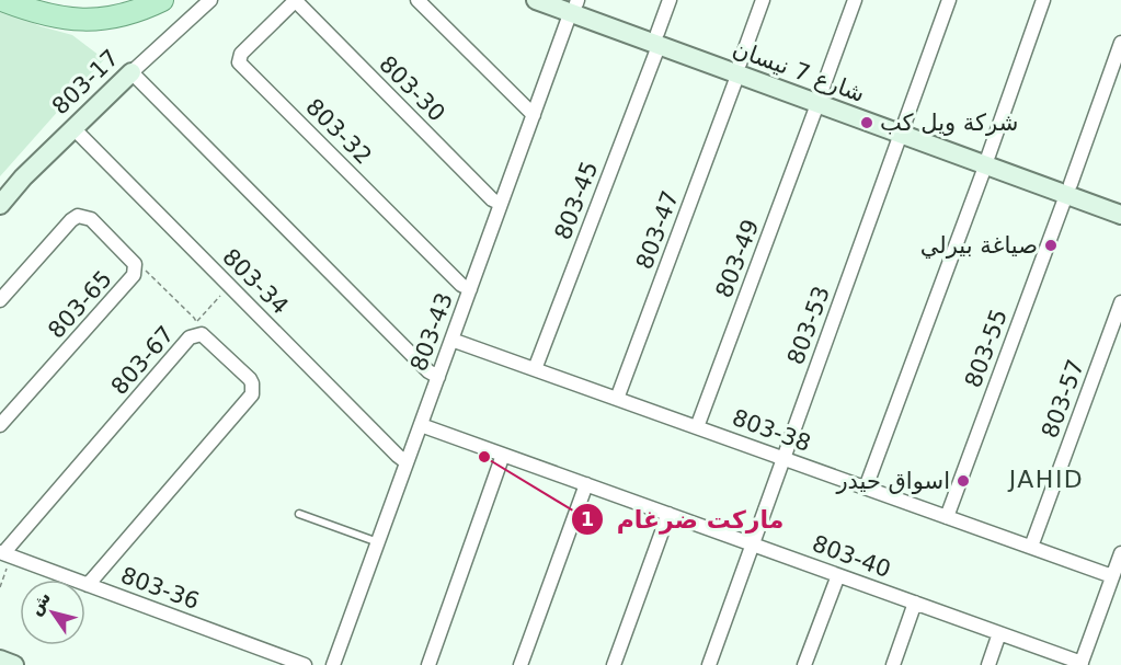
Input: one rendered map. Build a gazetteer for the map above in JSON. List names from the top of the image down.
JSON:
{
  "streets": {
    "street": [
      "شارع 7 نيسان",
      "803-17",
      "803-30",
      "803-32",
      "803-45",
      "803-47",
      "803-49",
      "803-34",
      "803-65",
      "803-53",
      "803-43",
      "803-55",
      "803-67",
      "803-57",
      "803-38",
      "803-40",
      "803-36"
    ]
  },
  "crossings": [
    ["شارع 7 نيسان", "803-45"],
    ["شارع 7 نيسان", "803-47"],
    ["شارع 7 نيسان", "803-49"],
    ["شارع 7 نيسان", "803-53"],
    ["شارع 7 نيسان", "803-43"],
    ["شارع 7 نيسان", "803-55"],
    ["803-17", "803-34"],
    ["803-30", "803-32"],
    ["803-30", "803-43"],
    ["803-32", "803-43"],
    ["803-45", "803-38"],
    ["803-47", "803-38"],
    ["803-49", "803-38"],
    ["803-34", "803-43"],
    ["803-53", "803-38"],
    ["803-53", "803-40"],
    ["803-43", "803-38"],
    ["803-43", "803-40"],
    ["803-55", "803-38"],
    ["803-67", "803-36"],
    ["803-57", "803-38"]
  ],
  "districts": ["JAHID"],
  "places": [
    "شركة ويل كب",
    "صياغة بيرلي",
    "ماركت ضرغام",
    "اسواق حيدر"
  ],
  "north": "top left"
}
